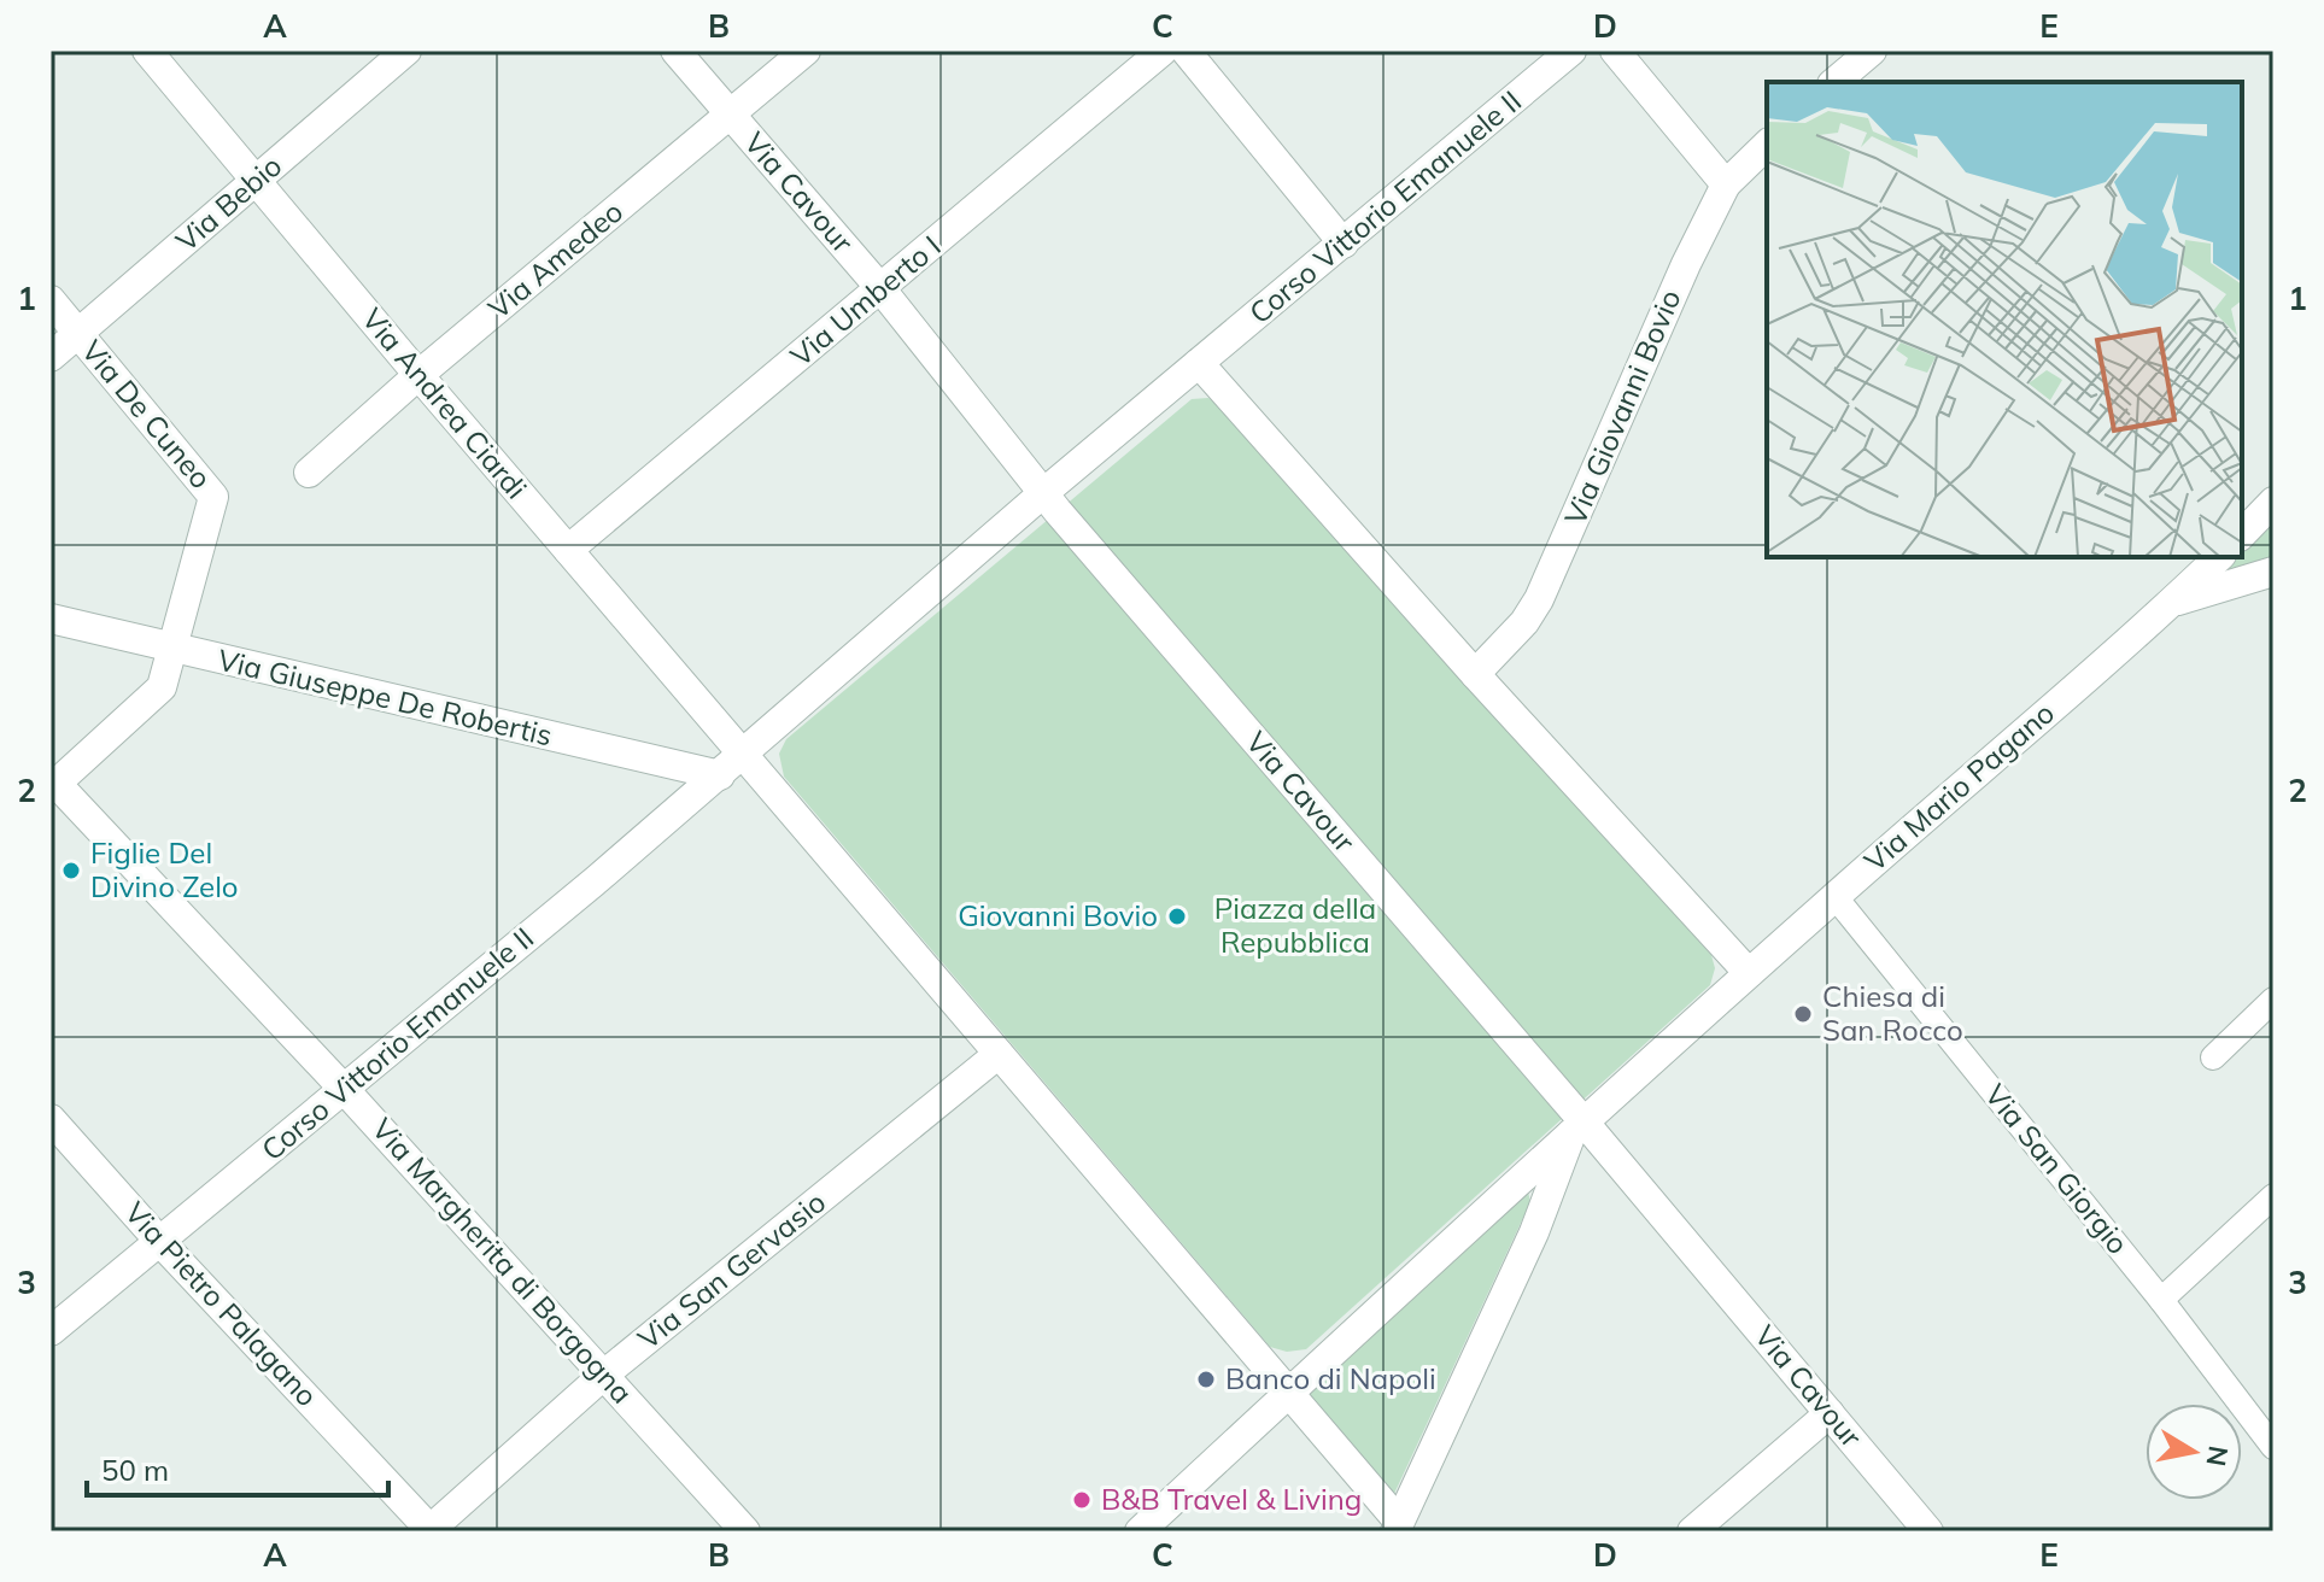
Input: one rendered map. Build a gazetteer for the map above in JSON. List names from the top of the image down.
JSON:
{
  "streets": {
    "street": [
      "Via Cavour",
      "Via Bebio",
      "Corso Vittorio Emanuele II",
      "Via Amedeo",
      "Via Umberto I",
      "Via Andrea Ciardi",
      "Via Giovanni Bovio",
      "Via De Cuneo",
      "Via Giuseppe De Robertis",
      "Via Mario Pagano",
      "Via San Giorgio",
      "Via Margherita di Borgogna",
      "Via San Gervasio",
      "Via Pietro Palagano"
    ]
  },
  "crossings": [
    ["Via Cavour", "Via Amedeo"],
    ["Via Cavour", "Via Umberto I"],
    ["Via Bebio", "Via Andrea Ciardi"],
    ["Via Bebio", "Via De Cuneo"],
    ["Corso Vittorio Emanuele II", "Via Andrea Ciardi"],
    ["Corso Vittorio Emanuele II", "Via Giuseppe De Robertis"],
    ["Corso Vittorio Emanuele II", "Via Margherita di Borgogna"],
    ["Corso Vittorio Emanuele II", "Via Pietro Palagano"],
    ["Via Amedeo", "Via Andrea Ciardi"],
    ["Via Umberto I", "Via Andrea Ciardi"],
    ["Via De Cuneo", "Via Giuseppe De Robertis"],
    ["Via Mario Pagano", "Via San Giorgio"],
    ["Via Margherita di Borgogna", "Via San Gervasio"],
    ["Via San Gervasio", "Via Pietro Palagano"]
  ],
  "parks": ["Piazza della Repubblica"],
  "places": [
    "Figlie Del Divino Zelo",
    "Giovanni Bovio",
    "Chiesa di San Rocco",
    "Banco di Napoli",
    "B&B Travel & Living"
  ],
  "scale_bar": "50 m",
  "north": "right",
  "grid": {
    "columns": [
      "A",
      "B",
      "C",
      "D",
      "E"
    ],
    "rows": ["1", "2", "3"]
  }
}
